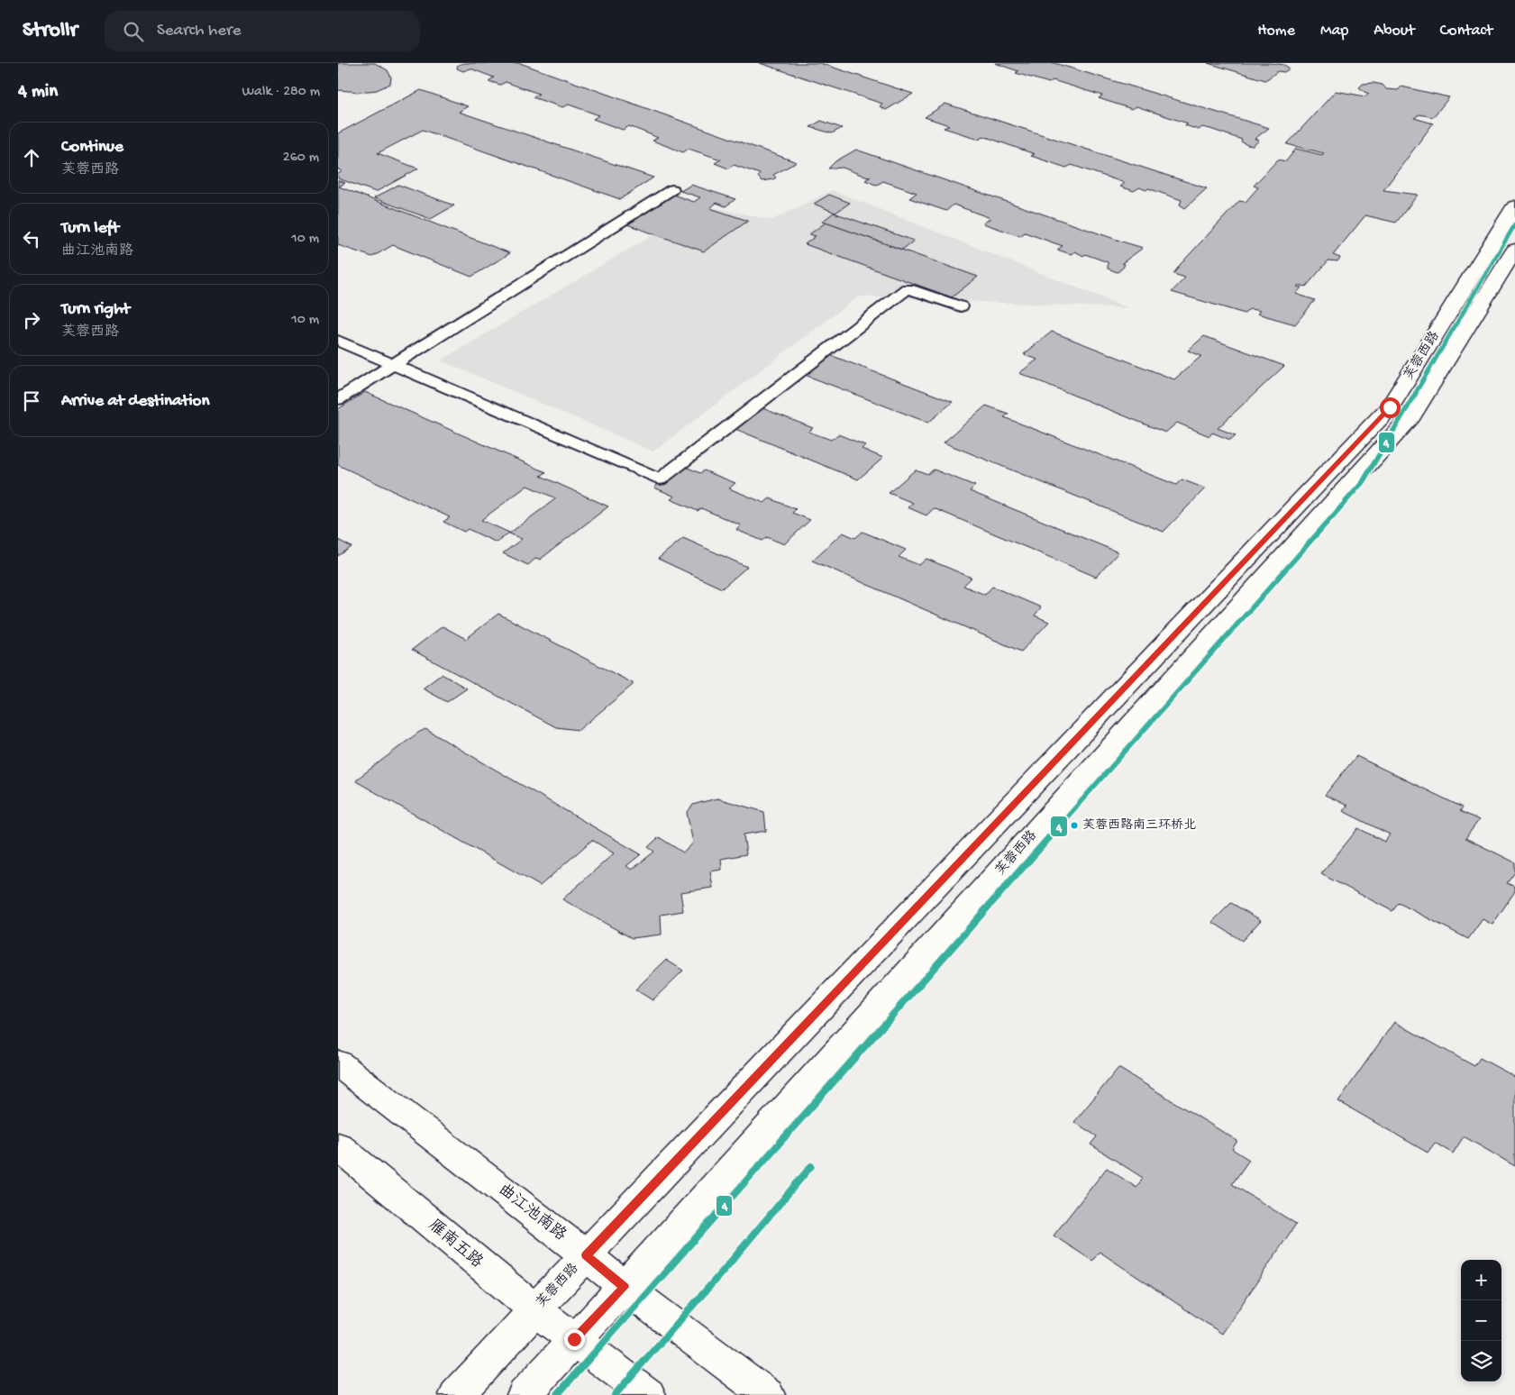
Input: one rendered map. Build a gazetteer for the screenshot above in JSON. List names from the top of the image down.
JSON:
{
  "streets": {
    "main road": ["芙蓉西路", "曲江池南路", "雁南五路"]
  },
  "crossings": [
    ["芙蓉西路", "曲江池南路"],
    ["芙蓉西路", "雁南五路"]
  ],
  "places": ["芙蓉西路南三环桥北"],
  "lines": ["metro line 4"],
  "page": {
    "header": "Strollr",
    "search": "Search here",
    "nav": [
      "Home",
      "Map",
      "About",
      "Contact"
    ],
    "heading": ["4 min", "Walk · 280 m"],
    "list": [
      ["Continue", "芙蓉西路", "260 m"],
      ["Turn left", "曲江池南路", "10 m"],
      ["Turn right", "芙蓉西路", "10 m"],
      "Arrive at destination"
    ],
    "map_buttons": ["+", "−"]
  }
}
